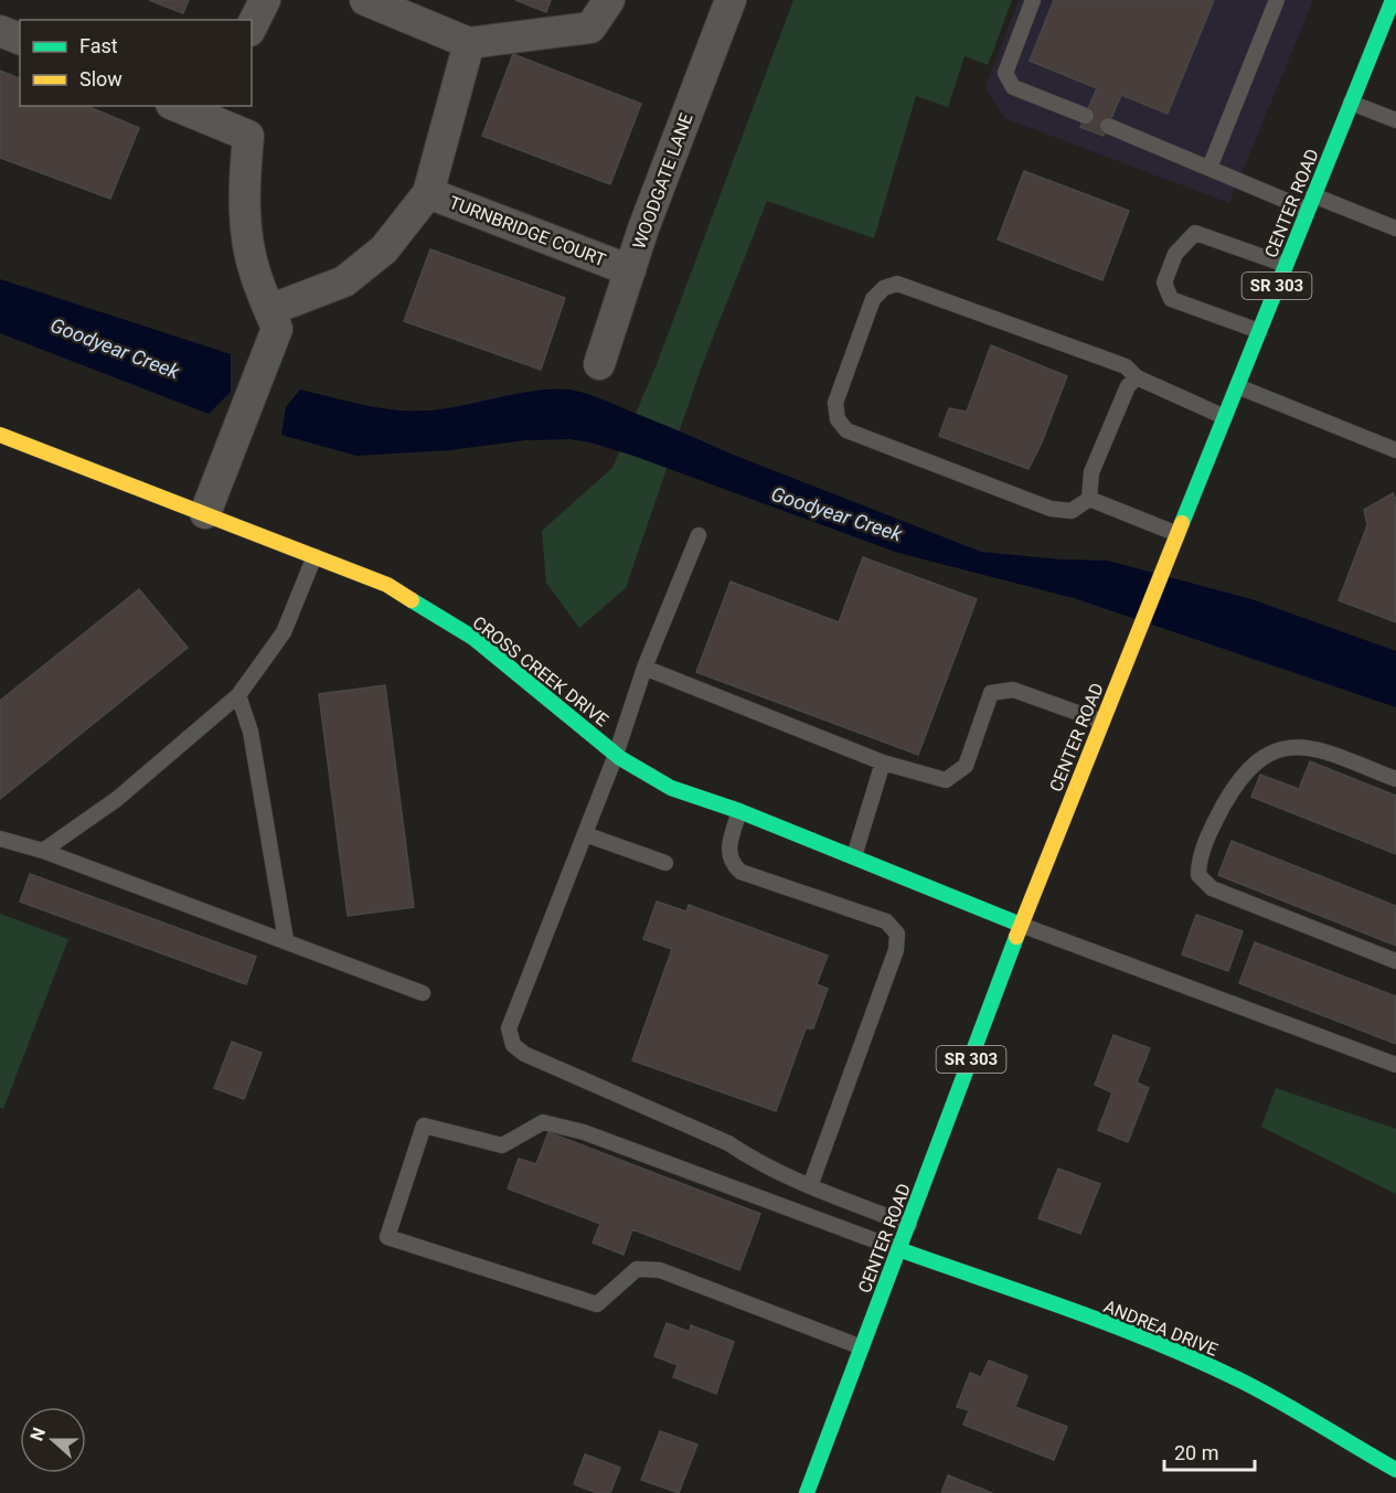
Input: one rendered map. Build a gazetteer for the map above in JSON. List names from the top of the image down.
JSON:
{
  "streets": {
    "street": [
      "WOODGATE LANE",
      "CENTER ROAD",
      "TURNBRIDGE COURT",
      "SR 303",
      "CROSS CREEK DRIVE",
      "ANDREA DRIVE"
    ]
  },
  "crossings": [
    ["WOODGATE LANE", "TURNBRIDGE COURT"],
    ["CENTER ROAD", "CROSS CREEK DRIVE"],
    ["CENTER ROAD", "ANDREA DRIVE"]
  ],
  "water": ["Goodyear Creek"],
  "legend": ["Fast", "Slow"],
  "scale_bar": "20 m",
  "north": "left"
}
